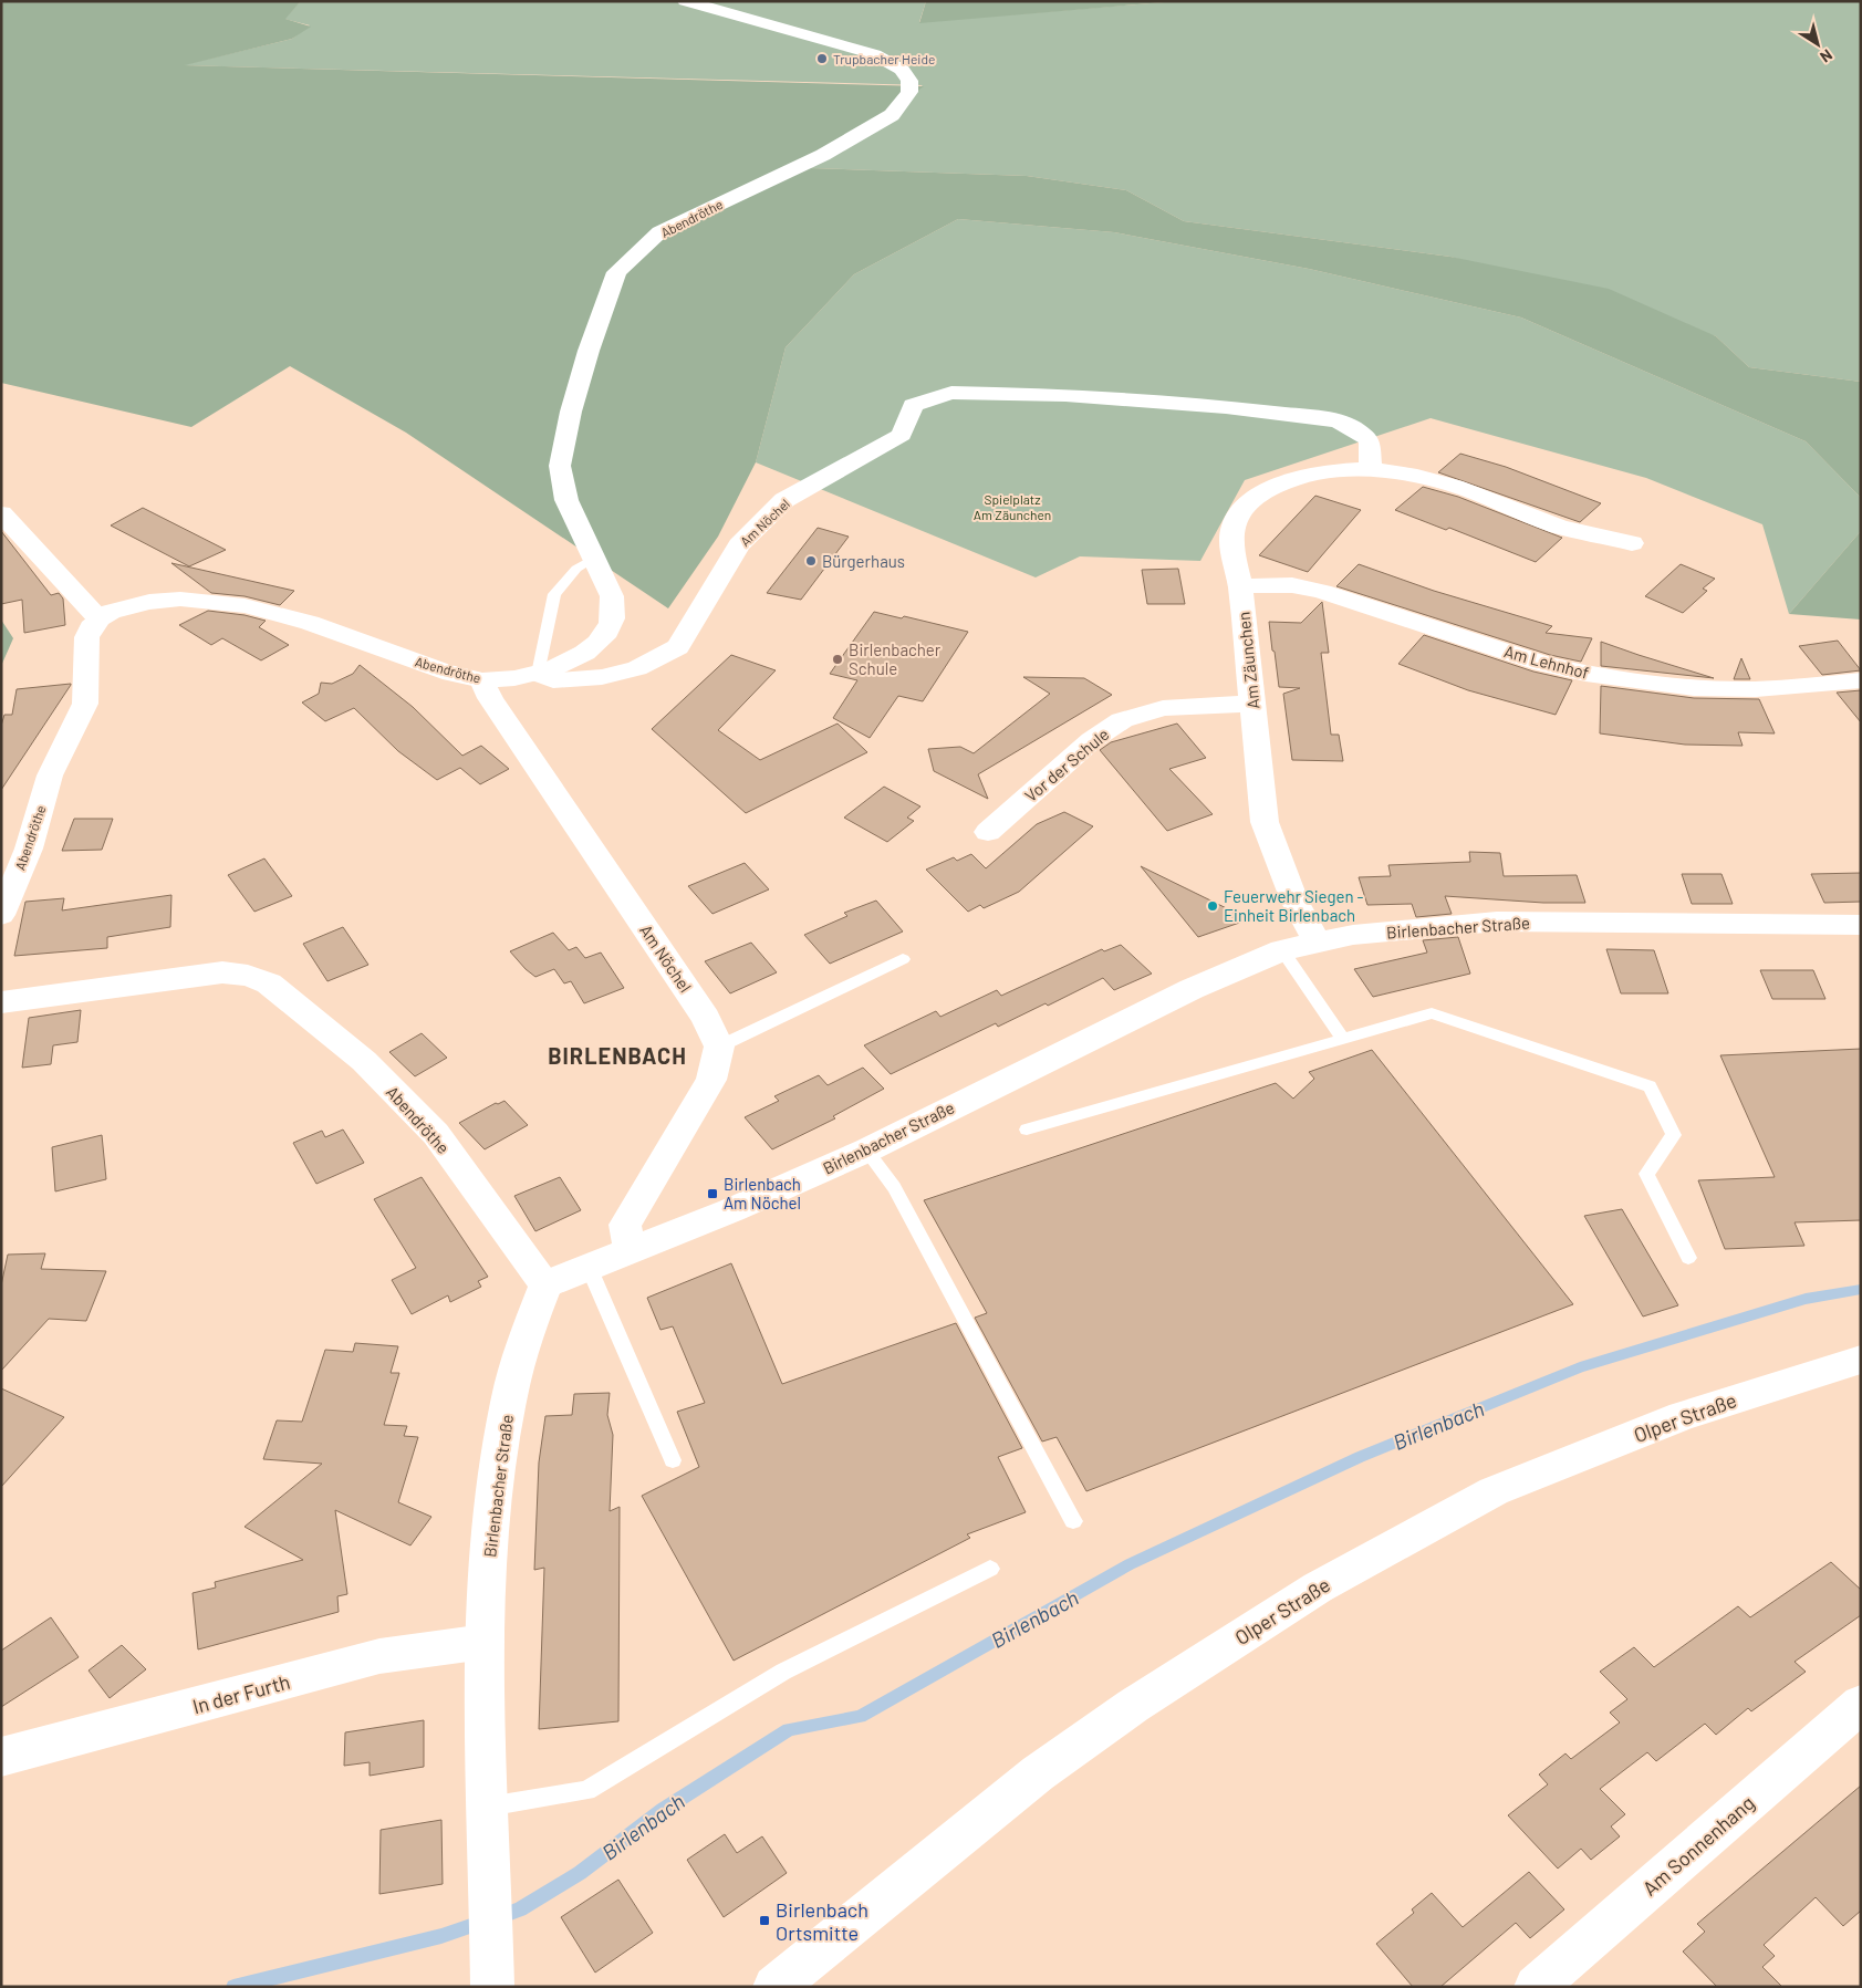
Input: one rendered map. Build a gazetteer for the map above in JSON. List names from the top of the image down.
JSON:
{
  "streets": {
    "street": [
      "Abendröthe",
      "Am Nöchel",
      "Am Zäunchen",
      "Am Lehnhof",
      "Vor der Schule",
      "Birlenbacher Straße",
      "Olper Straße",
      "In der Furth",
      "Am Sonnenhang"
    ]
  },
  "crossings": [
    ["Abendröthe", "Am Nöchel"],
    ["Abendröthe", "Birlenbacher Straße"],
    ["Am Nöchel", "Am Zäunchen"],
    ["Am Zäunchen", "Am Lehnhof"],
    ["Am Zäunchen", "Vor der Schule"],
    ["Am Zäunchen", "Birlenbacher Straße"],
    ["Birlenbacher Straße", "In der Furth"]
  ],
  "districts": ["BIRLENBACH"],
  "water": ["Birlenbach"],
  "parks": ["Spielplatz Am Zäunchen"],
  "places": {
    "other": [
      "Trupbacher Heide",
      "Bürgerhaus",
      "Birlenbacher Schule",
      "Feuerwehr Siegen - Einheit Birlenbach"
    ],
    "transit": ["Birlenbach Am Nöchel", "Birlenbach Ortsmitte"]
  },
  "north": "bottom right"
}
